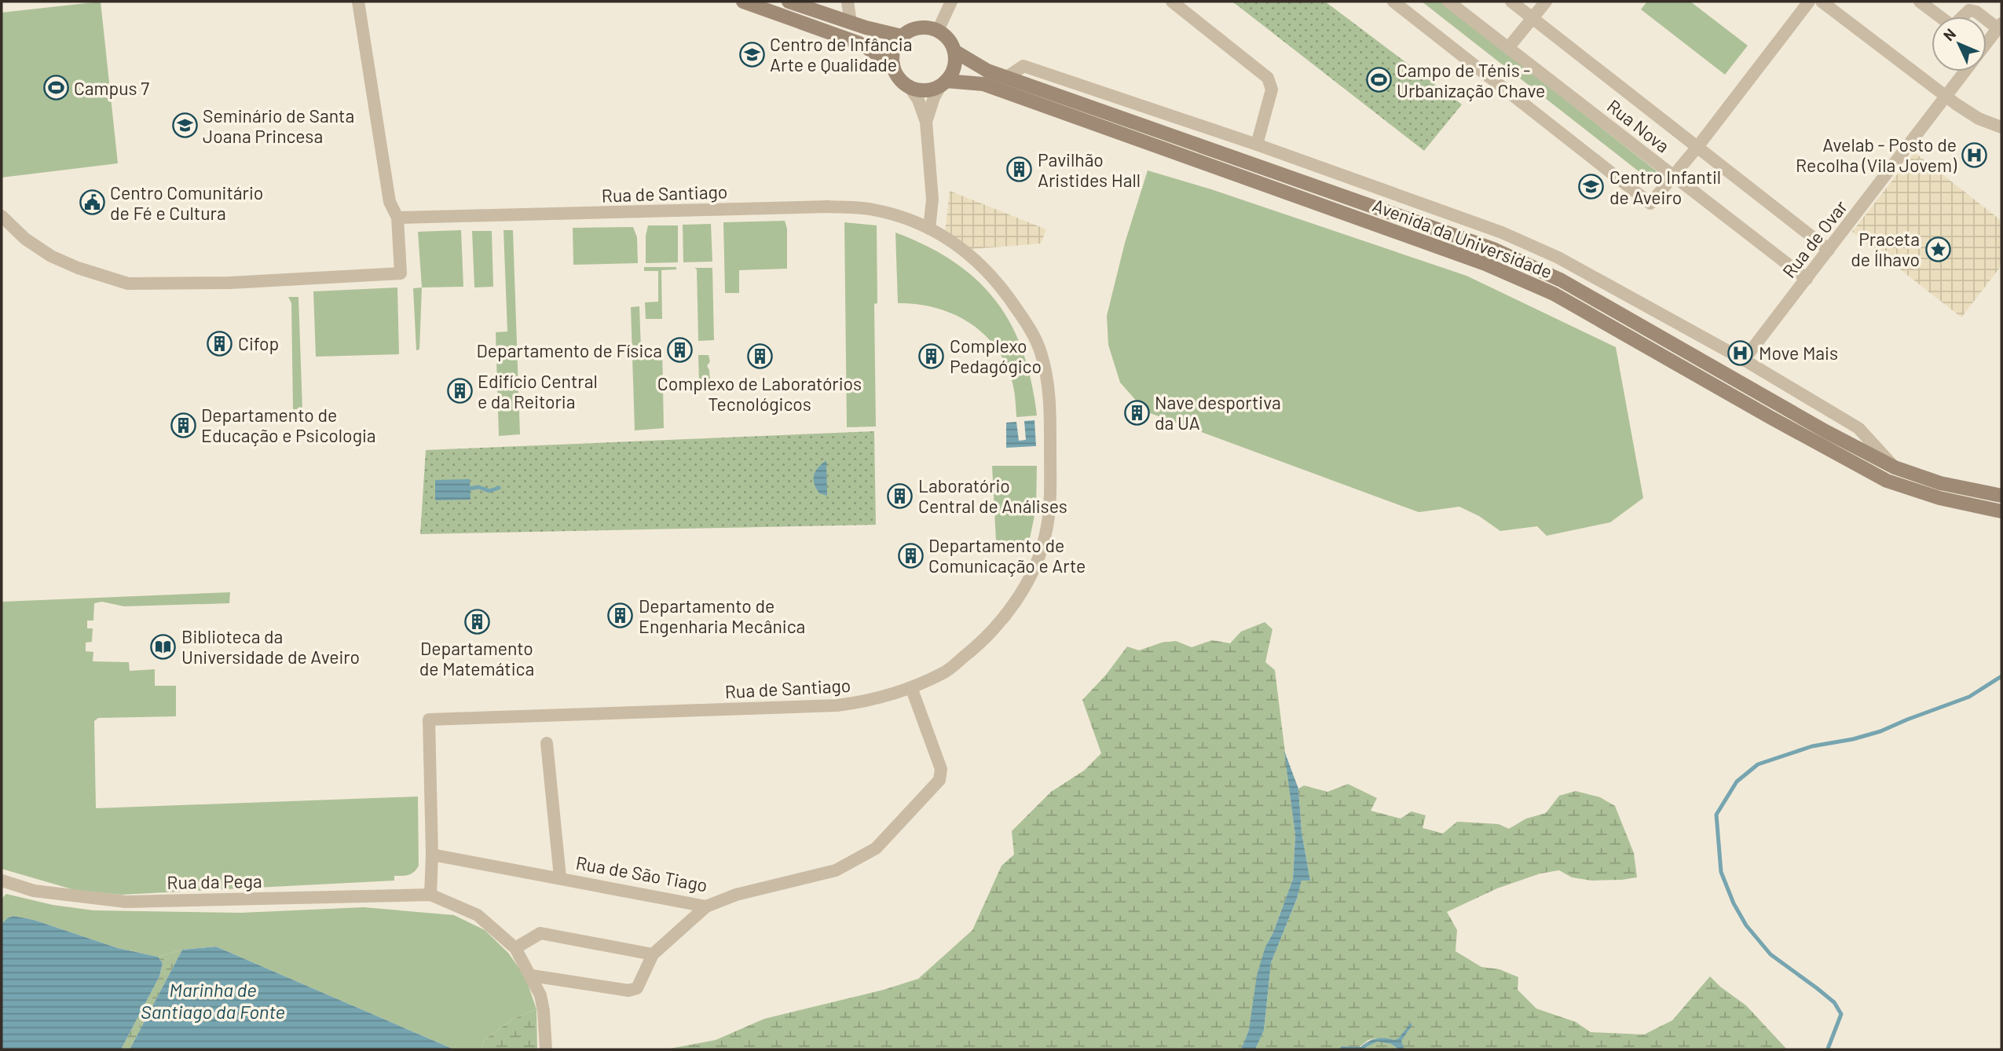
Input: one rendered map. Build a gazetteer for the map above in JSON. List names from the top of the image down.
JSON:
{
  "streets": {
    "main road": ["Avenida da Universidade"],
    "street": [
      "Rua Nova",
      "Rua de Santiago",
      "Rua de Ovar",
      "Rua de São Tiago",
      "Rua da Pega"
    ]
  },
  "crossings": [
    ["Rua Nova", "Rua de Ovar"],
    ["Rua de Santiago", "Rua de São Tiago"],
    ["Avenida da Universidade", "Rua de Ovar"]
  ],
  "water": ["Marinha de Santiago da Fonte"],
  "places": {
    "school or university": ["Centro de Infância Arte e Qualidade", "Seminário de Santa Joana Princesa", "Centro Infantil de Aveiro"],
    "sports": ["Campo de Ténis - Urbanização Chave", "Campus 7"],
    "hospital": ["Avelab - Posto de Recolha (Vila Jovem)", "Move Mais"],
    "building": [
      "Pavilhão Aristides Hall",
      "Cifop",
      "Departamento de Física",
      "Complexo Pedagógico",
      "Complexo de Laboratórios Tecnológicos",
      "Edifício Central e da Reitoria",
      "Nave desportiva da UA",
      "Departamento de Educação e Psicologia",
      "Laboratório Central de Análises",
      "Departamento de Comunicação e Arte",
      "Departamento de Engenharia Mecânica",
      "Departamento de Matemática"
    ],
    "public building": ["Centro Comunitário de Fé e Cultura"],
    "place": ["Praceta de Ílhavo"],
    "library": ["Biblioteca da Universidade de Aveiro"]
  },
  "north": "top left"
}
